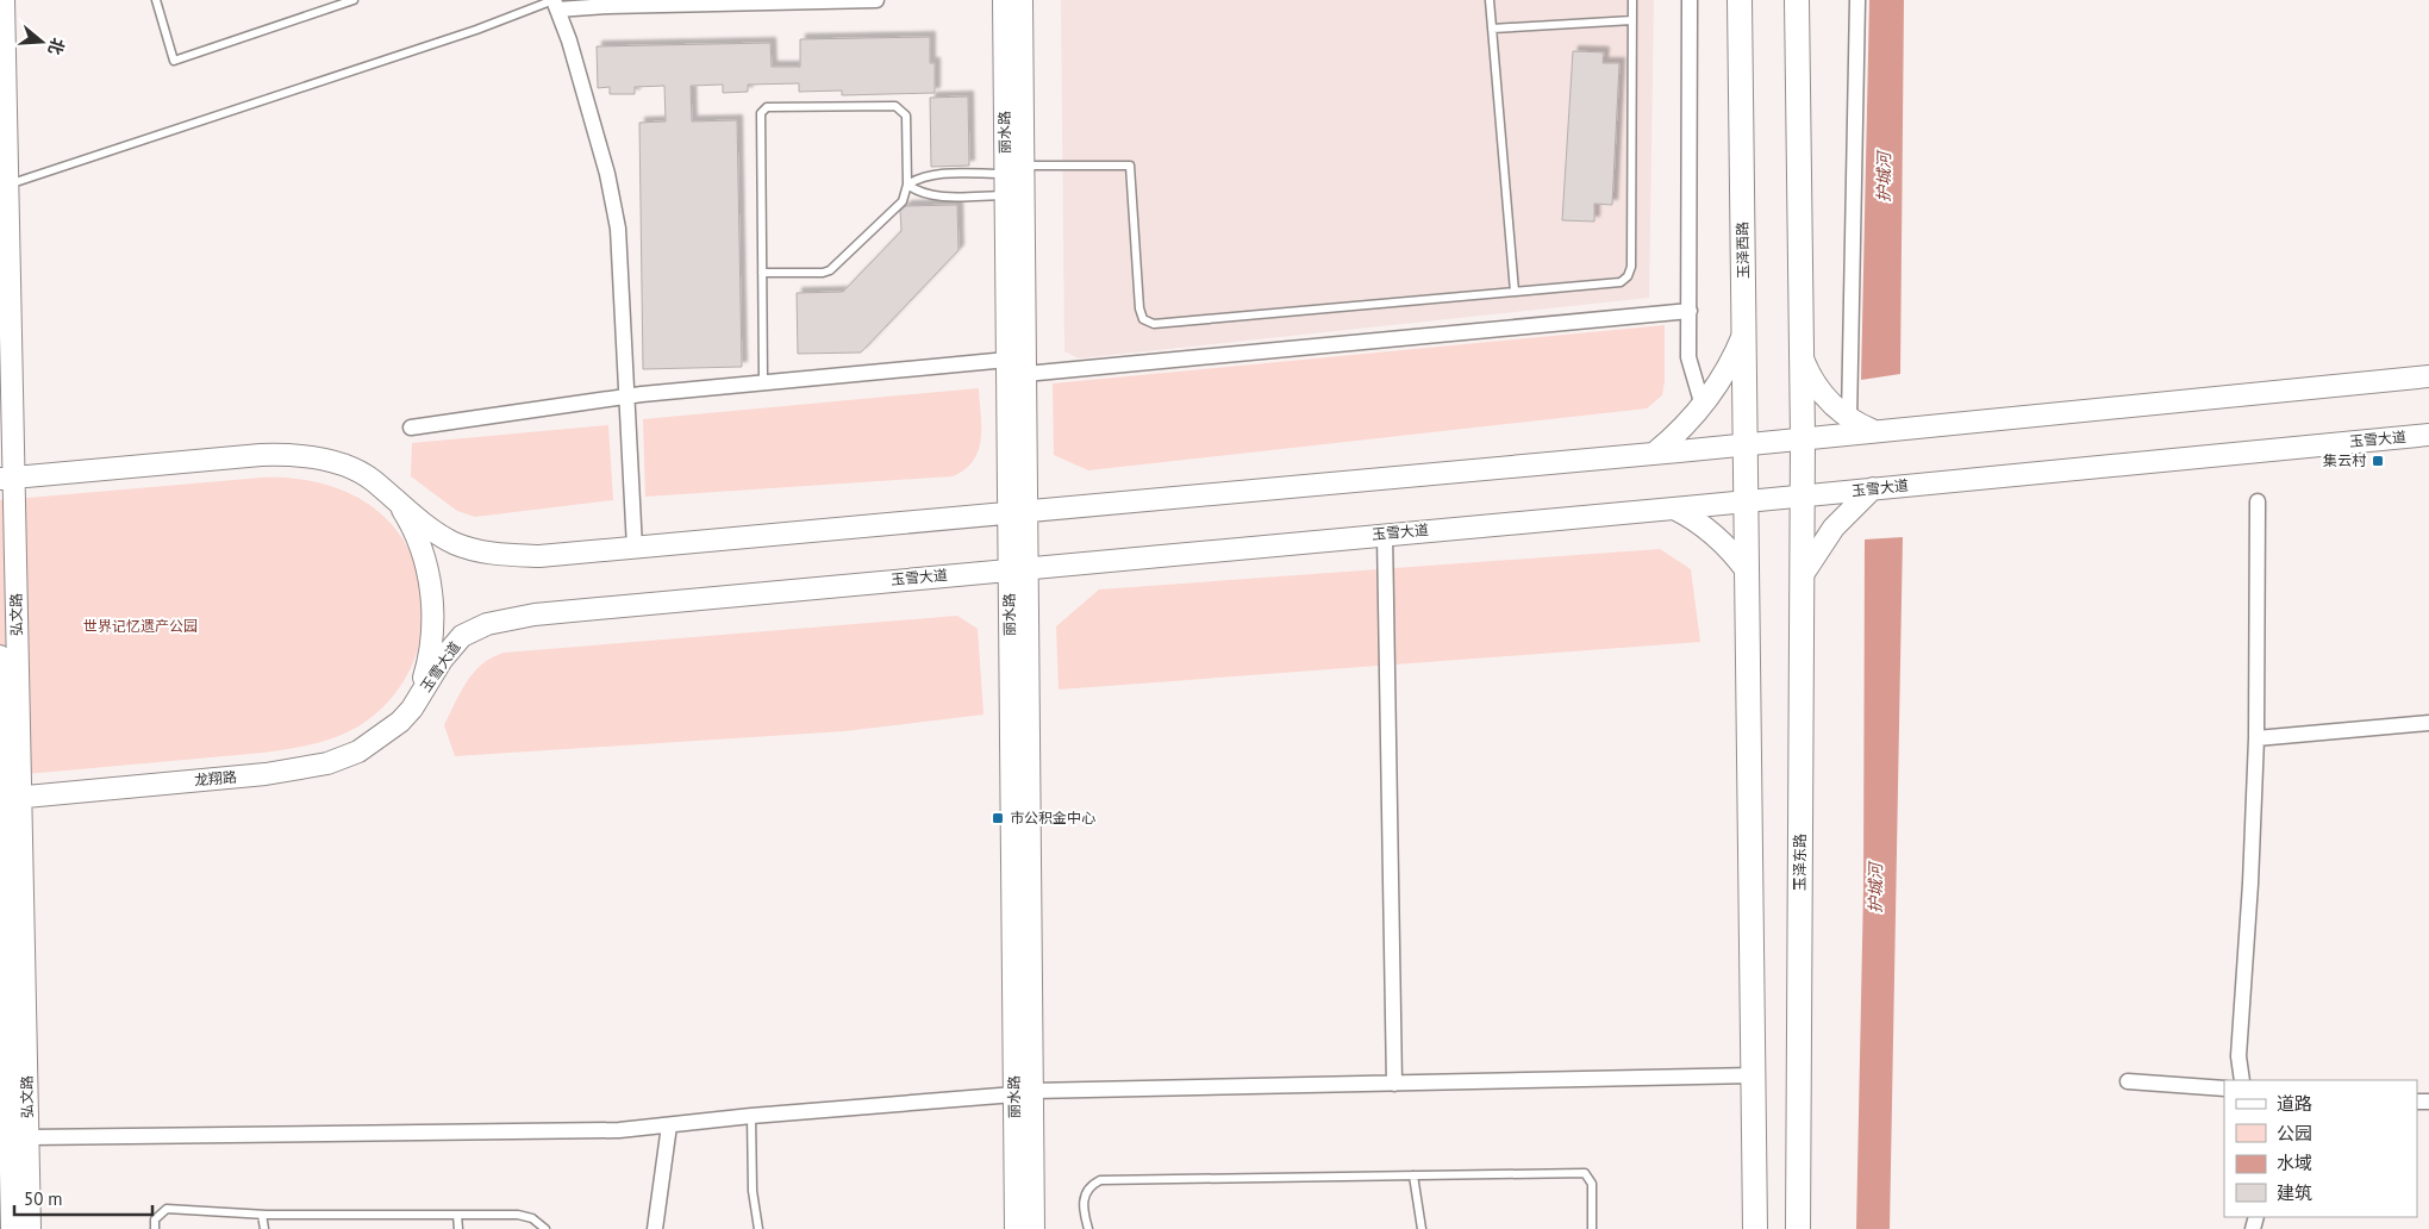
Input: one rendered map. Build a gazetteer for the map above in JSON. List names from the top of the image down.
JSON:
{
  "streets": {
    "main road": [
      "丽水路",
      "玉泽西路",
      "玉雪大道",
      "弘文路",
      "龙翔路",
      "玉泽东路"
    ]
  },
  "crossings": [
    ["丽水路", "玉雪大道"],
    ["玉泽西路", "玉雪大道"],
    ["玉雪大道", "龙翔路"],
    ["玉雪大道", "玉泽东路"],
    ["弘文路", "龙翔路"]
  ],
  "water": ["护城河"],
  "parks": ["世界记忆遗产公园"],
  "places": {
    "transit": ["集云村", "市公积金中心"]
  },
  "legend": [
    "道路",
    "公园",
    "水域",
    "建筑"
  ],
  "scale_bar": "50 m",
  "north": "right"
}
